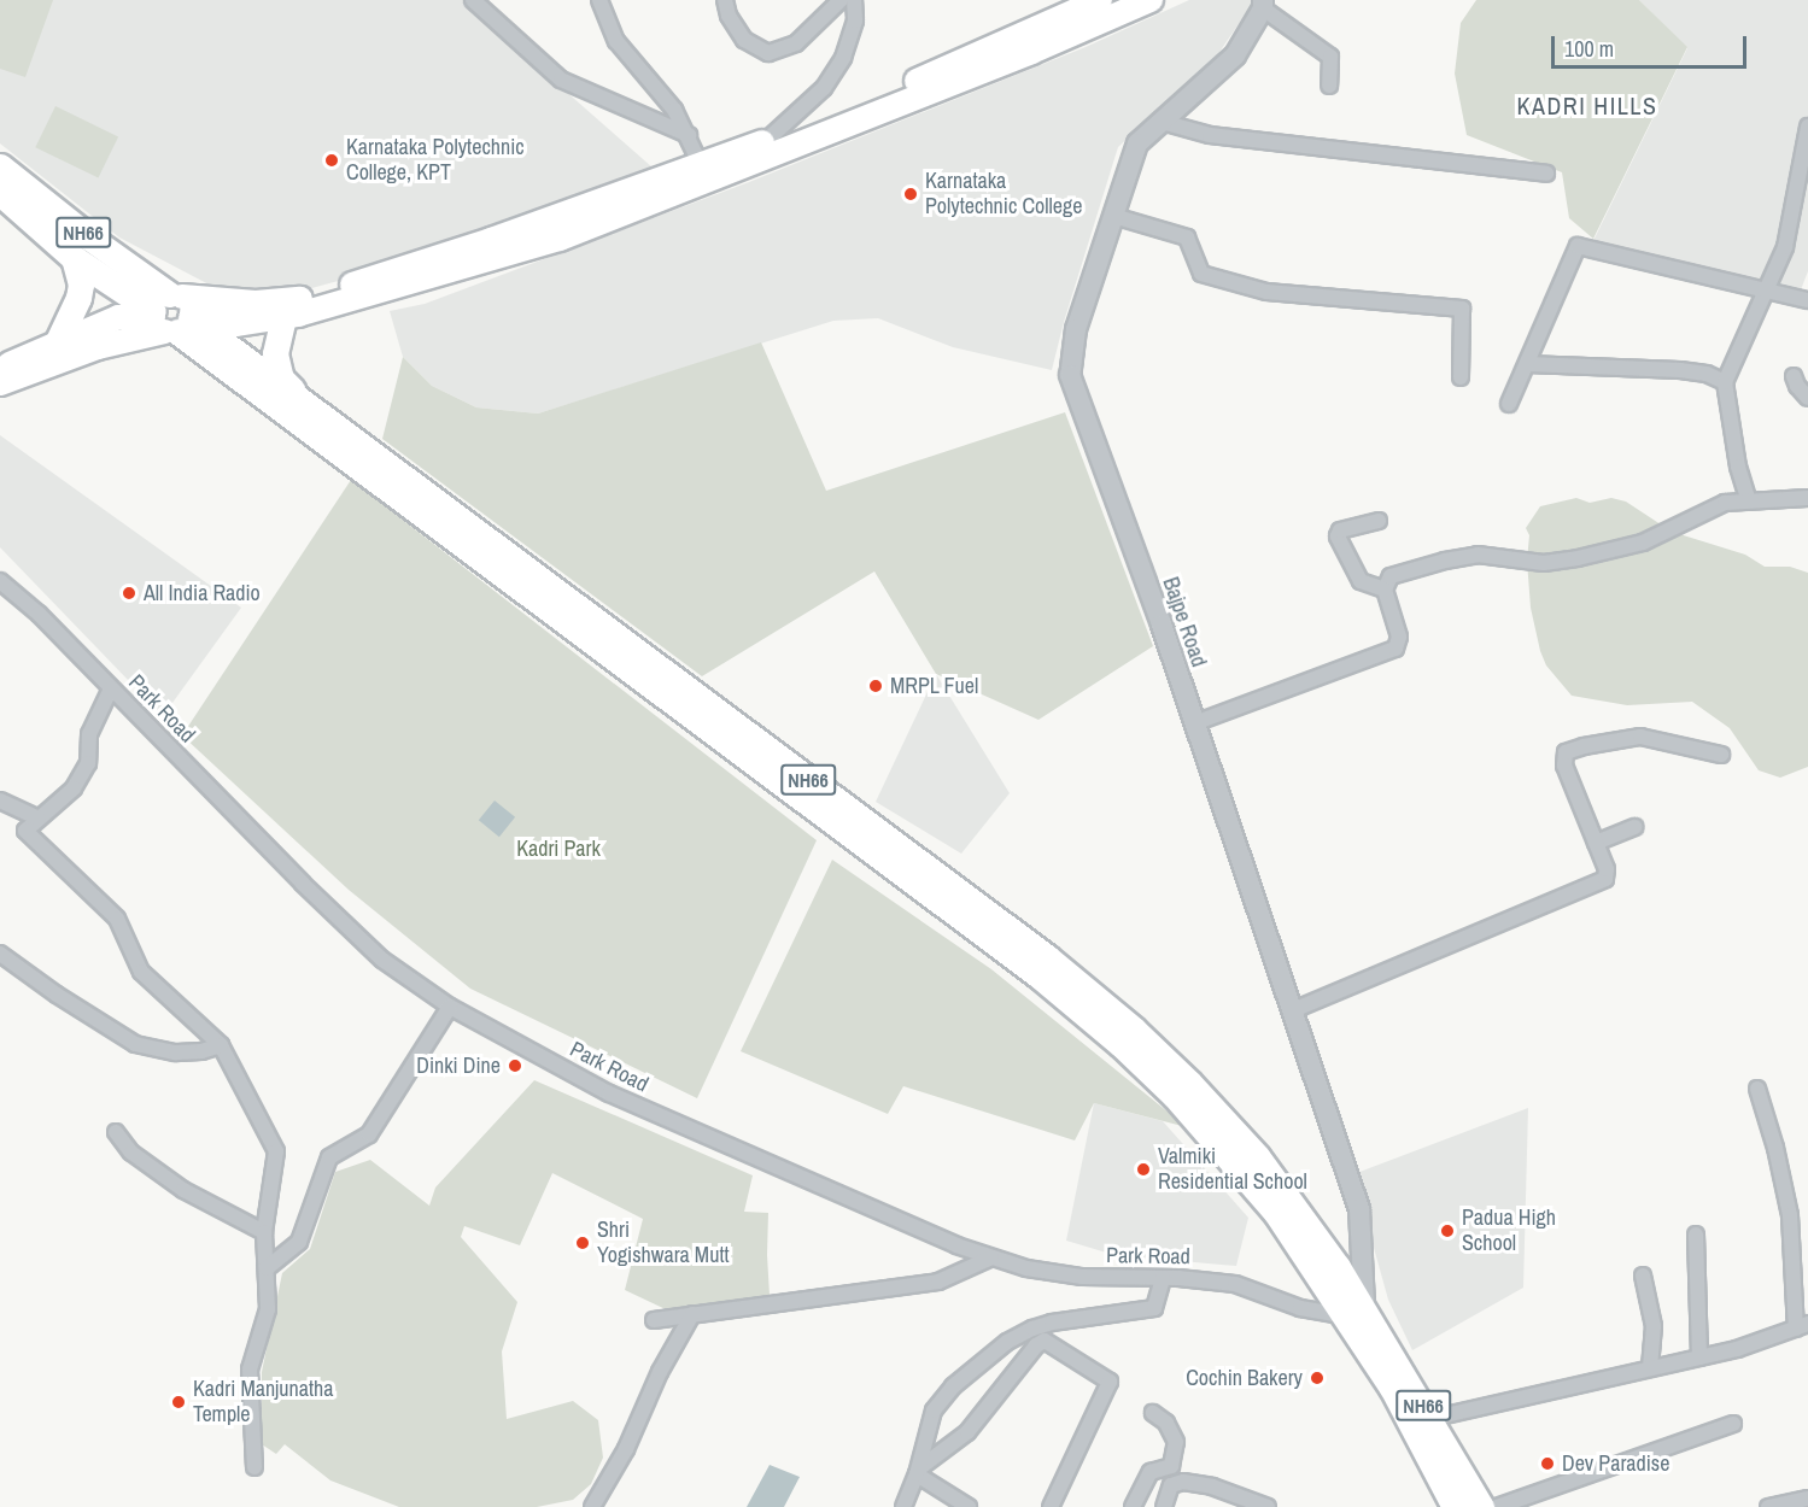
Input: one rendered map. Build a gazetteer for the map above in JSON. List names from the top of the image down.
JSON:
{
  "streets": {
    "highway": ["NH66"],
    "street": ["Bajpe Road", "Park Road"]
  },
  "crossings": [
    ["NH66", "Bajpe Road"],
    ["NH66", "Park Road"],
    ["Bajpe Road", "Park Road"]
  ],
  "districts": ["KADRI HILLS"],
  "parks": ["Kadri Park"],
  "places": [
    "Karnataka Polytechnic College, KPT",
    "Karnataka Polytechnic College",
    "All India Radio",
    "MRPL Fuel",
    "Dinki Dine",
    "Valmiki Residential School",
    "Padua High School",
    "Shri Yogishwara Mutt",
    "Cochin Bakery",
    "Kadri Manjunatha Temple",
    "Dev Paradise"
  ],
  "scale_bar": "100 m"
}
